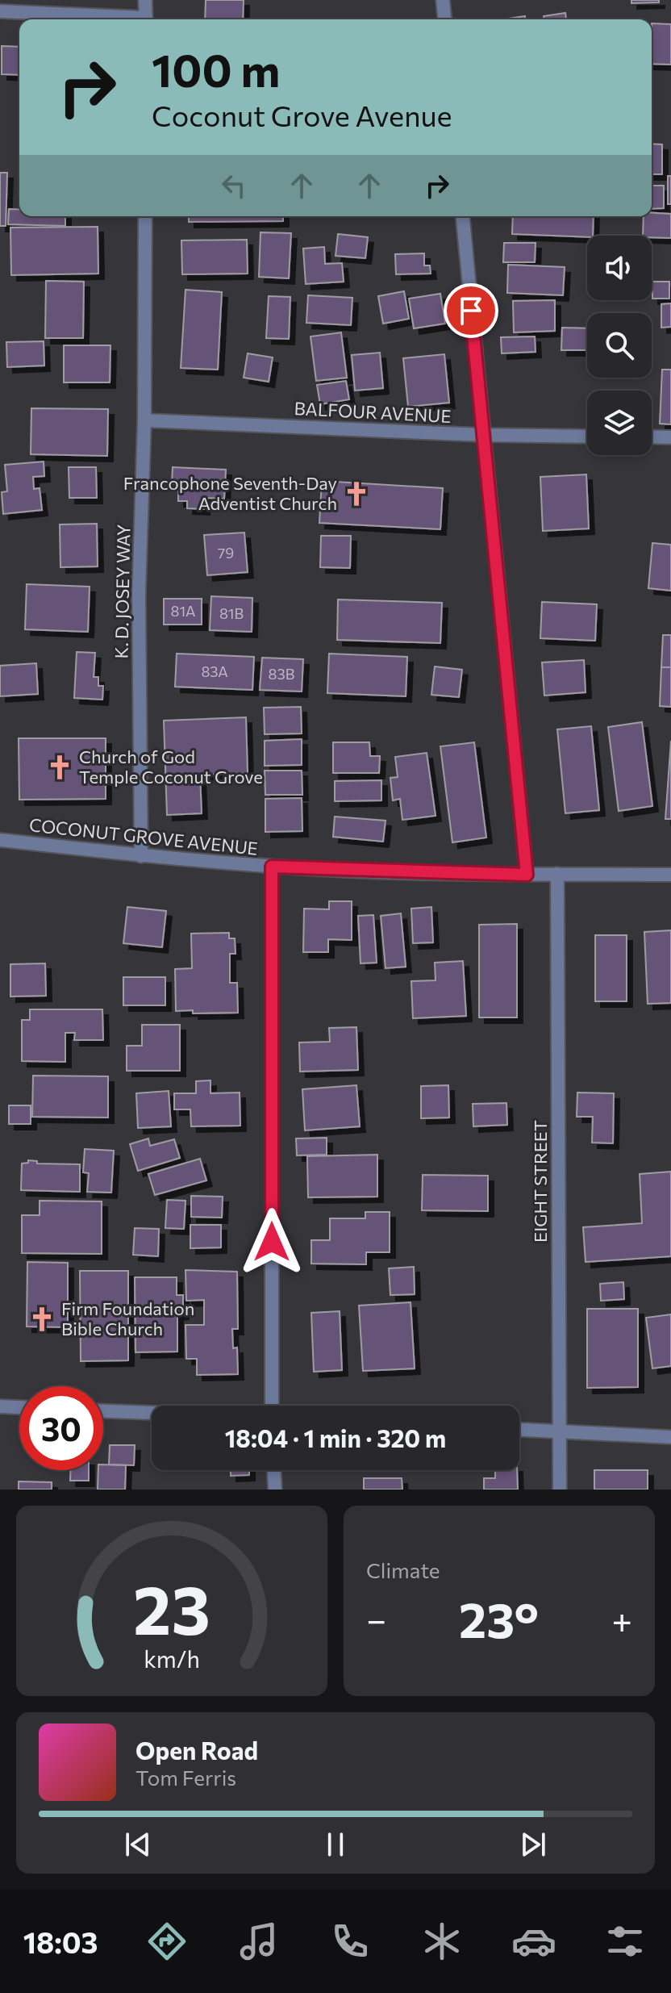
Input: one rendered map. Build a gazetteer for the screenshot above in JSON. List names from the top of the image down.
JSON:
{
  "streets": {
    "street": [
      "BALFOUR AVENUE",
      "K. D. JOSEY WAY",
      "COCONUT GROVE AVENUE",
      "EIGHT STREET"
    ]
  },
  "crossings": [
    ["BALFOUR AVENUE", "K. D. JOSEY WAY"],
    ["K. D. JOSEY WAY", "COCONUT GROVE AVENUE"],
    ["COCONUT GROVE AVENUE", "EIGHT STREET"]
  ],
  "places": {
    "church": ["Francophone Seventh-Day Adventist Church", "Church of God Temple Coconut Grove", "Firm Foundation Bible Church"]
  },
  "house_numbers": [
    "79",
    "81A",
    "81B",
    "83A",
    "83B"
  ],
  "page": {
    "turn": ["100 m", "Coconut Grove Avenue"],
    "limit": "30",
    "trip": "18:04 · 1 min · 320 m",
    "tile": "Climate",
    "heat": ["−", "23°", "+"],
    "song": ["Open Road", "Tom Ferris"],
    "tabs": "18:03",
    "gauge": ["23", "km/h"]
  }
}
